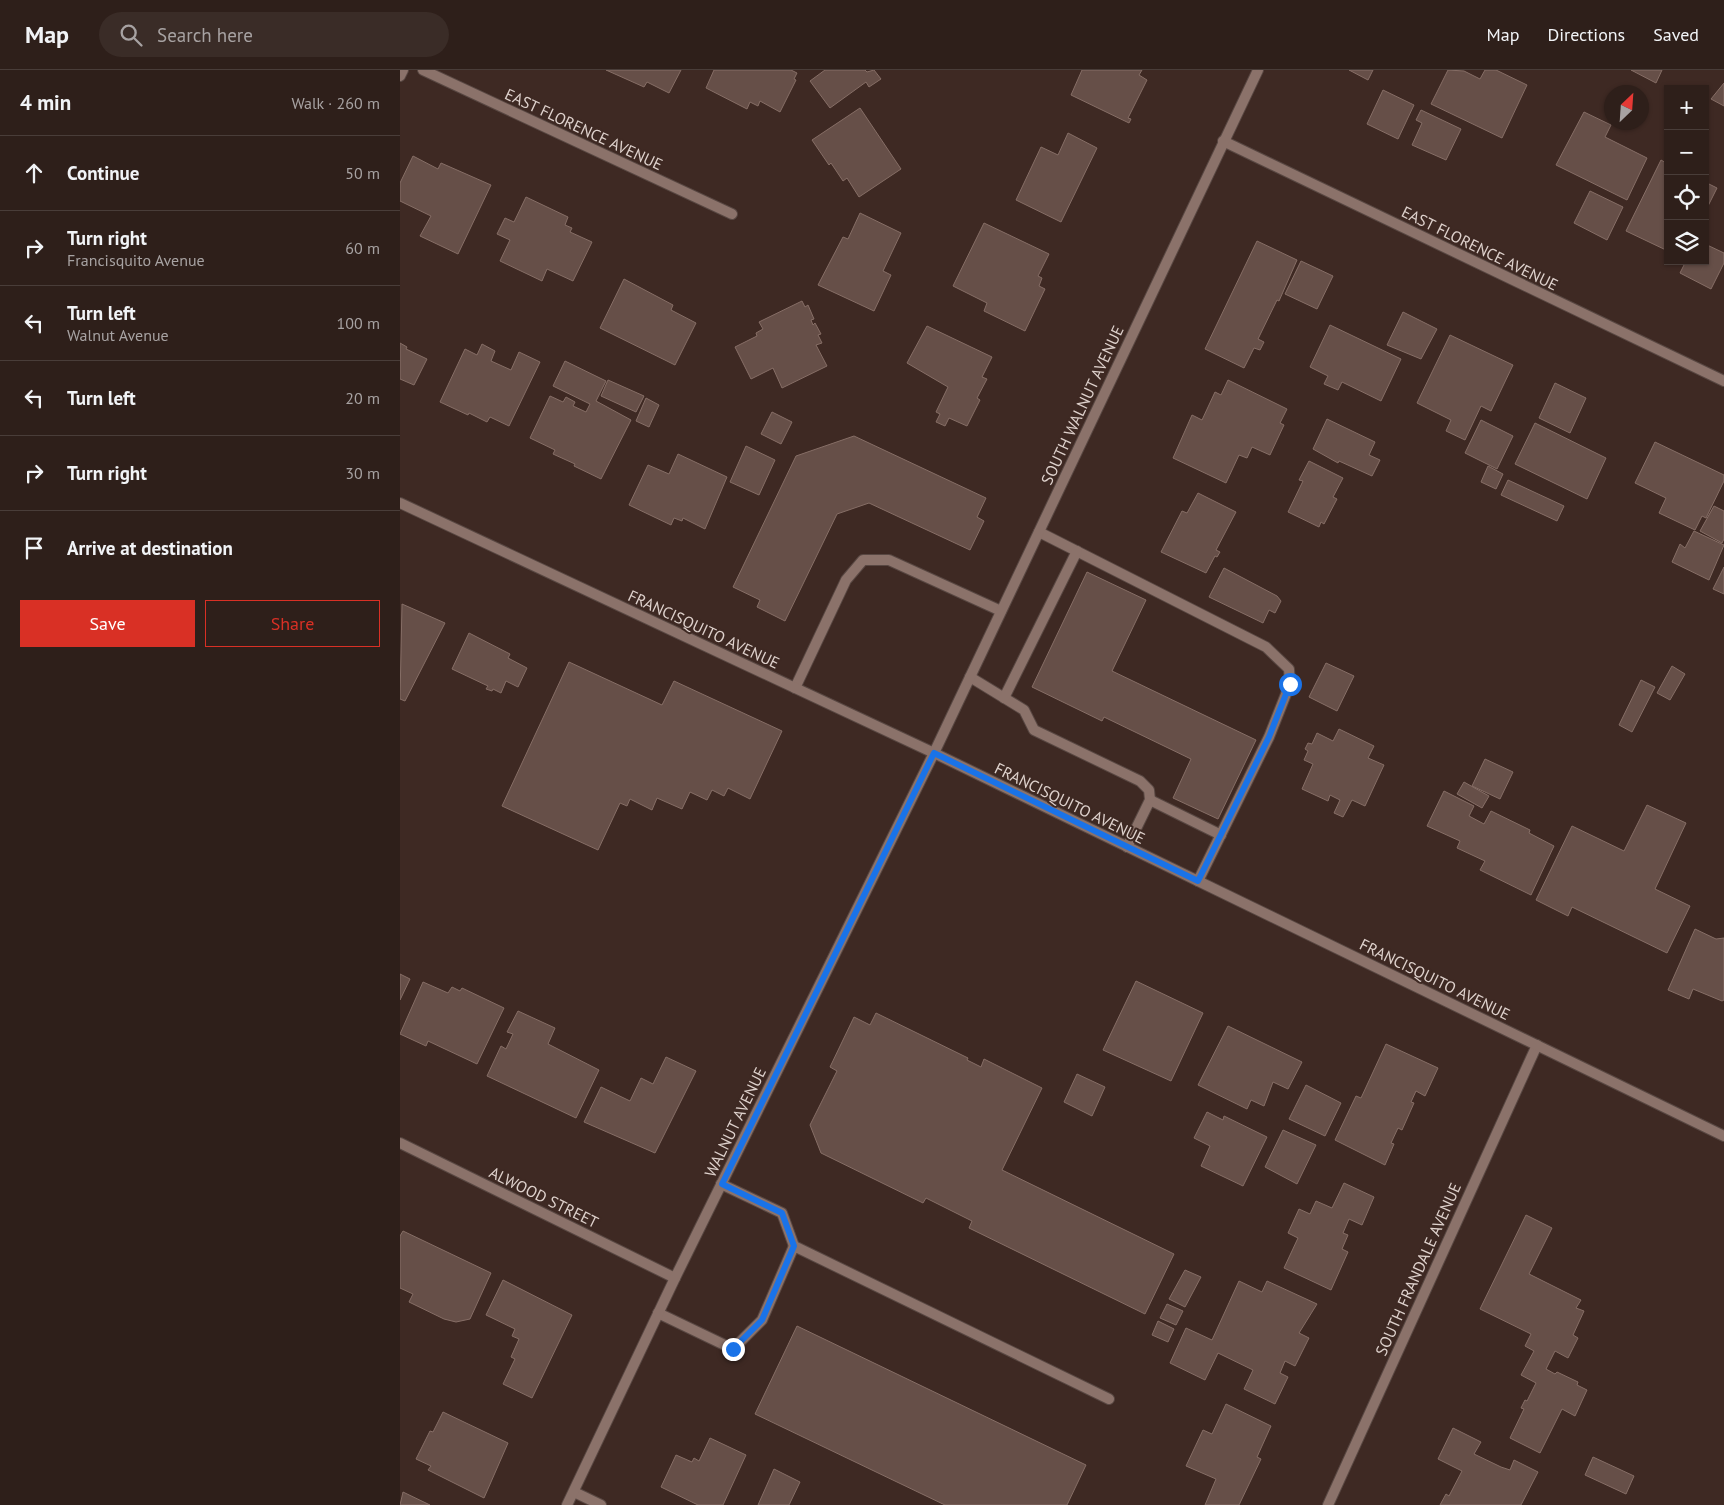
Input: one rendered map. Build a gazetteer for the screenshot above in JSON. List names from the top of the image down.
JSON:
{
  "streets": {
    "street": [
      "EAST FLORENCE AVENUE",
      "SOUTH WALNUT AVENUE",
      "FRANCISQUITO AVENUE",
      "WALNUT AVENUE",
      "ALWOOD STREET",
      "SOUTH FRANDALE AVENUE"
    ]
  },
  "crossings": [
    ["EAST FLORENCE AVENUE", "SOUTH WALNUT AVENUE"],
    ["SOUTH WALNUT AVENUE", "FRANCISQUITO AVENUE"],
    ["SOUTH WALNUT AVENUE", "WALNUT AVENUE"],
    ["FRANCISQUITO AVENUE", "WALNUT AVENUE"],
    ["FRANCISQUITO AVENUE", "SOUTH FRANDALE AVENUE"],
    ["WALNUT AVENUE", "ALWOOD STREET"]
  ],
  "north": "top right",
  "page": {
    "header": "Map",
    "search": "Search here",
    "nav": ["Map", "Directions", "Saved"],
    "heading": ["4 min", "Walk · 260 m"],
    "map_buttons": ["+", "−"],
    "list": [
      ["Continue", "50 m"],
      ["Turn right", "Francisquito Avenue", "60 m"],
      ["Turn left", "Walnut Avenue", "100 m"],
      ["Turn left", "20 m"],
      ["Turn right", "30 m"],
      "Arrive at destination"
    ],
    "buttons": ["Save", "Share"]
  }
}
